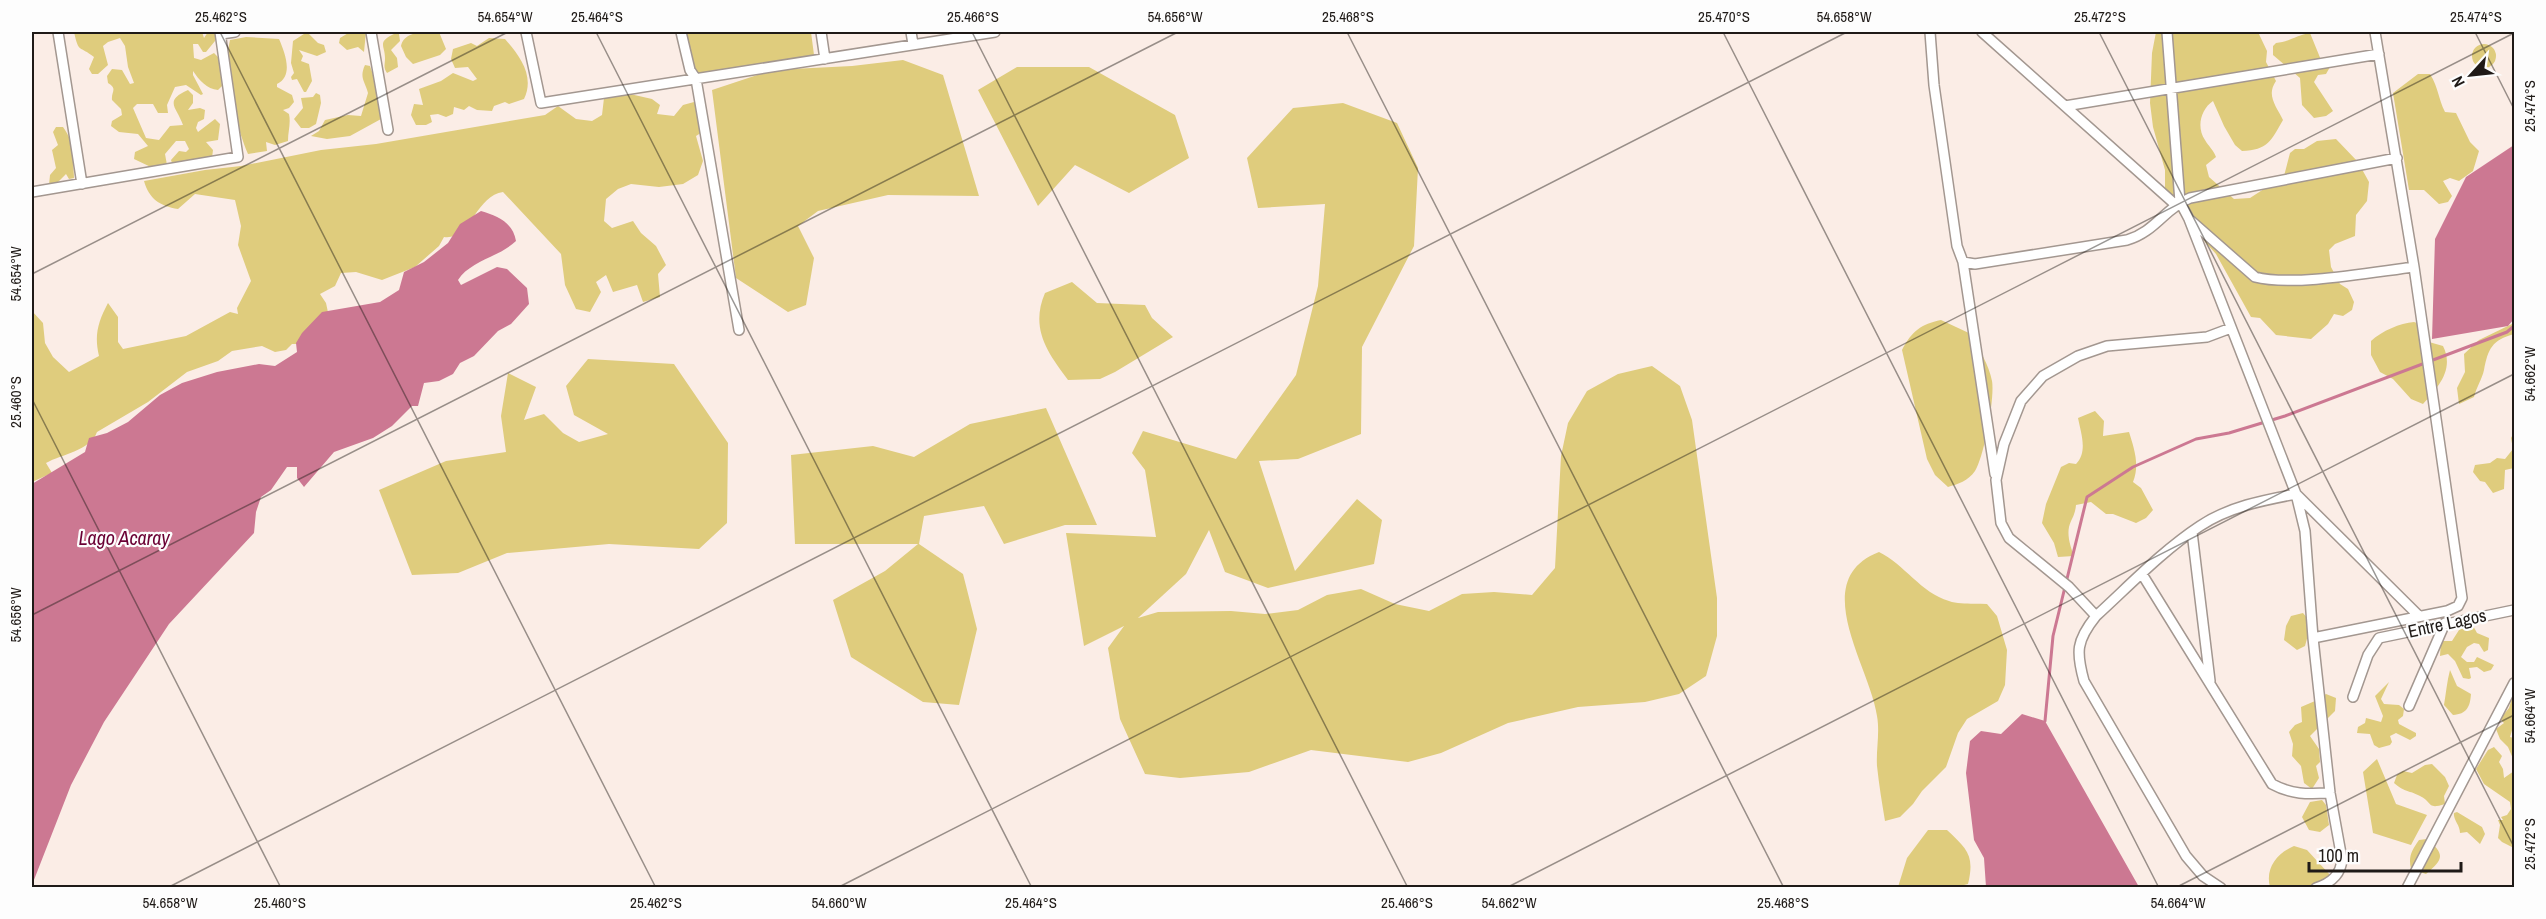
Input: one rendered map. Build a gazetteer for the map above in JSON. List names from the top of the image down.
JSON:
{
  "streets": {
    "street": ["Entre Lagos"]
  },
  "water": ["Lago Acaray"],
  "scale_bar": "100 m",
  "north": "bottom left",
  "coordinates": [
    "25.462°S",
    "54.654°W",
    "25.464°S",
    "25.466°S",
    "54.656°W",
    "25.468°S",
    "25.470°S",
    "54.658°W",
    "25.472°S",
    "25.474°S",
    "54.662°W",
    "25.460°S",
    "54.664°W",
    "54.660°W"
  ]
}
